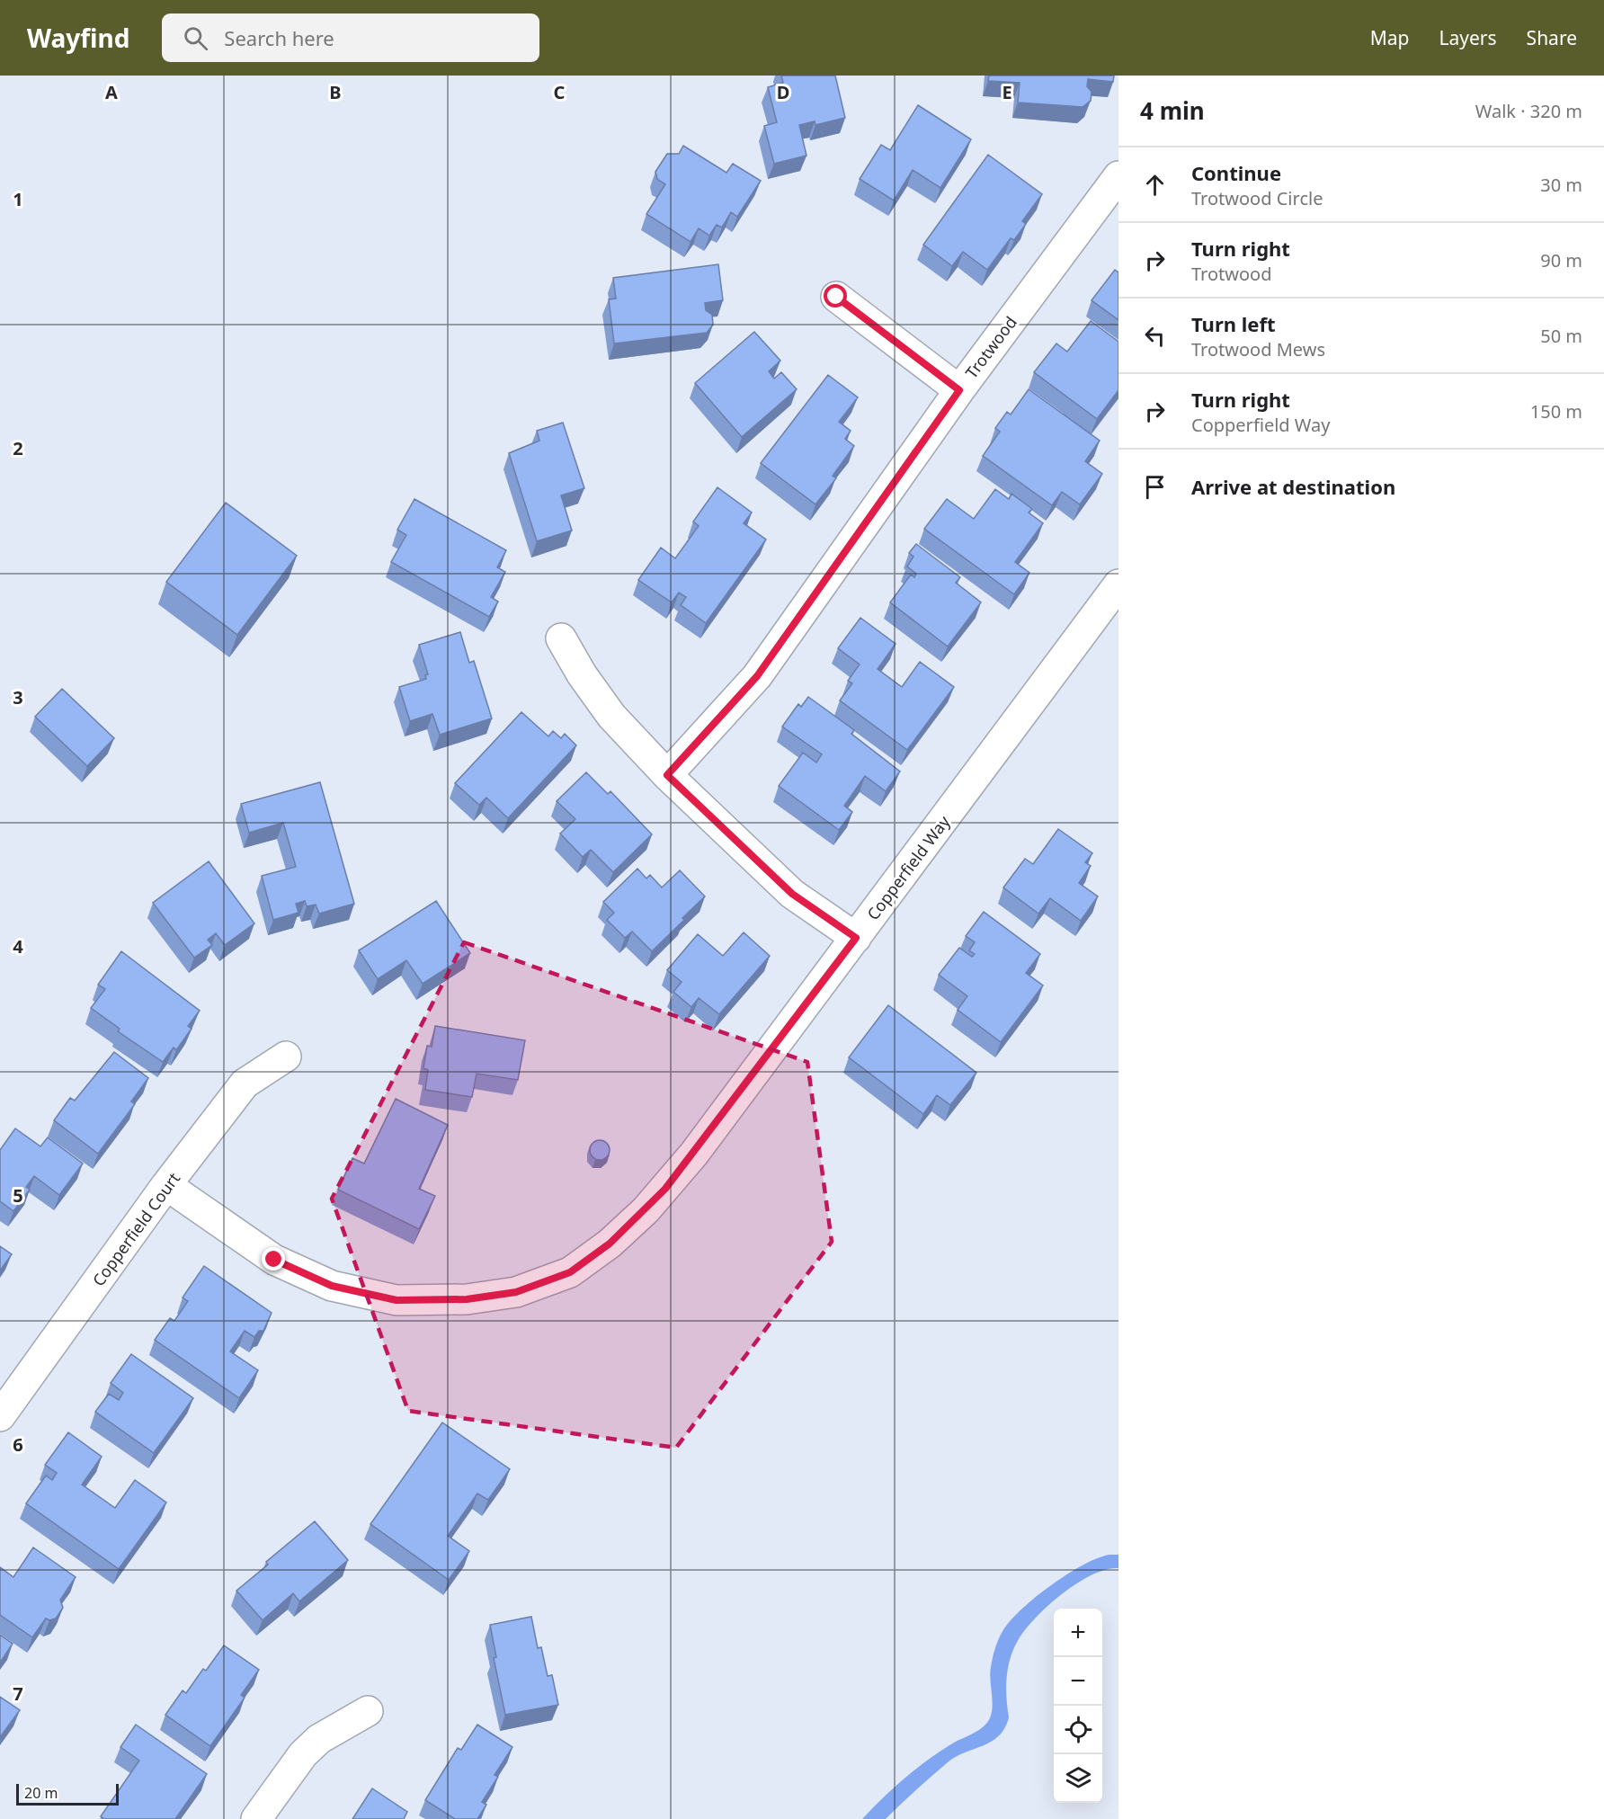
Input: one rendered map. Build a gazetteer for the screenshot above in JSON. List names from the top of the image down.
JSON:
{
  "streets": {
    "street": ["Trotwood", "Copperfield Way", "Copperfield Court"]
  },
  "crossings": [
    ["Copperfield Way", "Copperfield Court"]
  ],
  "scale_bar": "20 m",
  "page": {
    "header": "Wayfind",
    "search": "Search here",
    "nav": ["Map", "Layers", "Share"],
    "heading": ["4 min", "Walk · 320 m"],
    "list": [
      ["Continue", "Trotwood Circle", "30 m"],
      ["Turn right", "Trotwood", "90 m"],
      ["Turn left", "Trotwood Mews", "50 m"],
      ["Turn right", "Copperfield Way", "150 m"],
      "Arrive at destination"
    ],
    "map_buttons": ["+", "−"],
    "scale": "20 m"
  },
  "grid": {
    "columns": [
      "A",
      "B",
      "C",
      "D",
      "E"
    ],
    "rows": [
      "1",
      "2",
      "3",
      "4",
      "5",
      "6",
      "7"
    ]
  }
}
